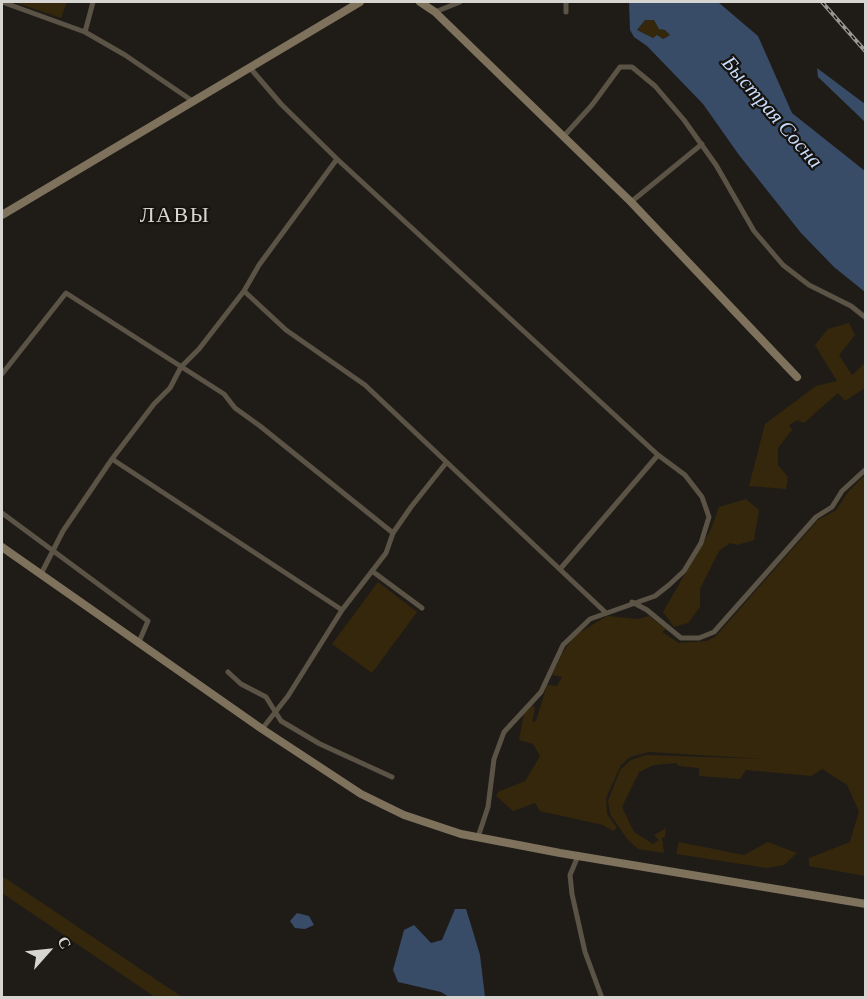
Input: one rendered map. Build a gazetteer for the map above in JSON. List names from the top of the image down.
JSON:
{
  "districts": ["ЛАВЫ"],
  "water": ["Быстрая Сосна"],
  "north": "top right"
}
